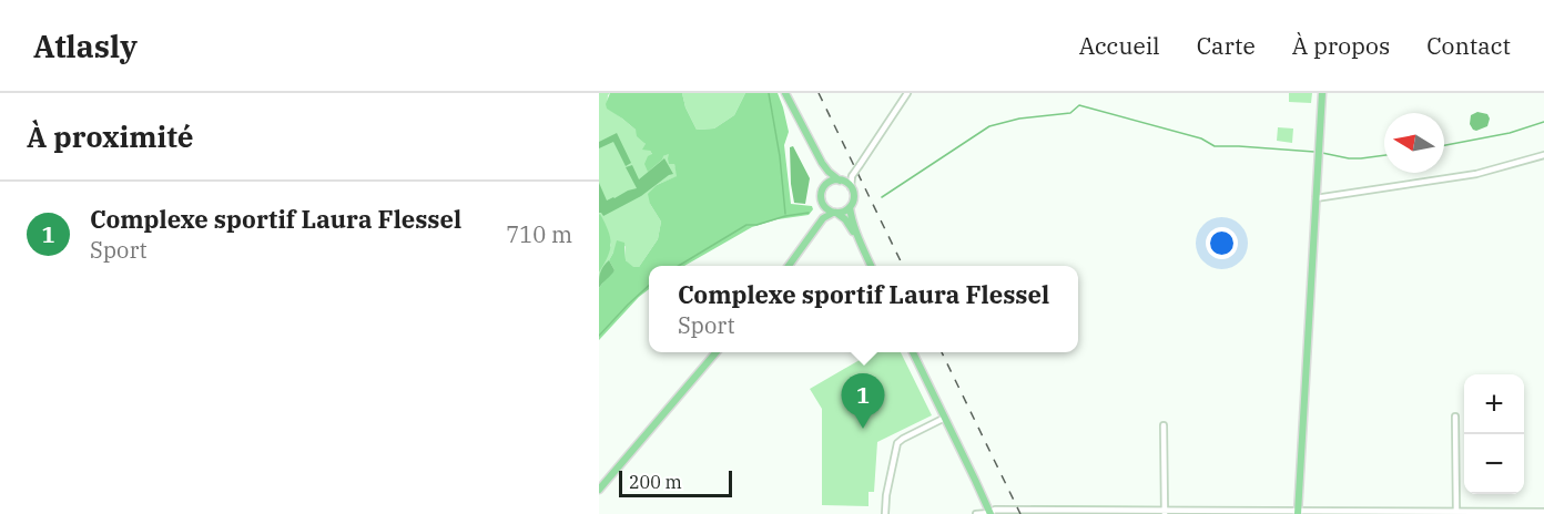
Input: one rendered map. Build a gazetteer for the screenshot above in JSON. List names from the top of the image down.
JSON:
{
  "scale_bar": "200 m",
  "north": "left",
  "page": {
    "header": "Atlasly",
    "nav": [
      "Accueil",
      "Carte",
      "À propos",
      "Contact"
    ],
    "heading": "À proximité",
    "list": [
      {
        "mark": "1",
        "name": "Complexe sportif Laura Flessel",
        "note": "Sport",
        "value": "710 m"
      }
    ],
    "popup": ["Complexe sportif Laura Flessel", "Sport"],
    "pins": "1",
    "map_buttons": ["+", "−"],
    "scale": "200 m"
  }
}
